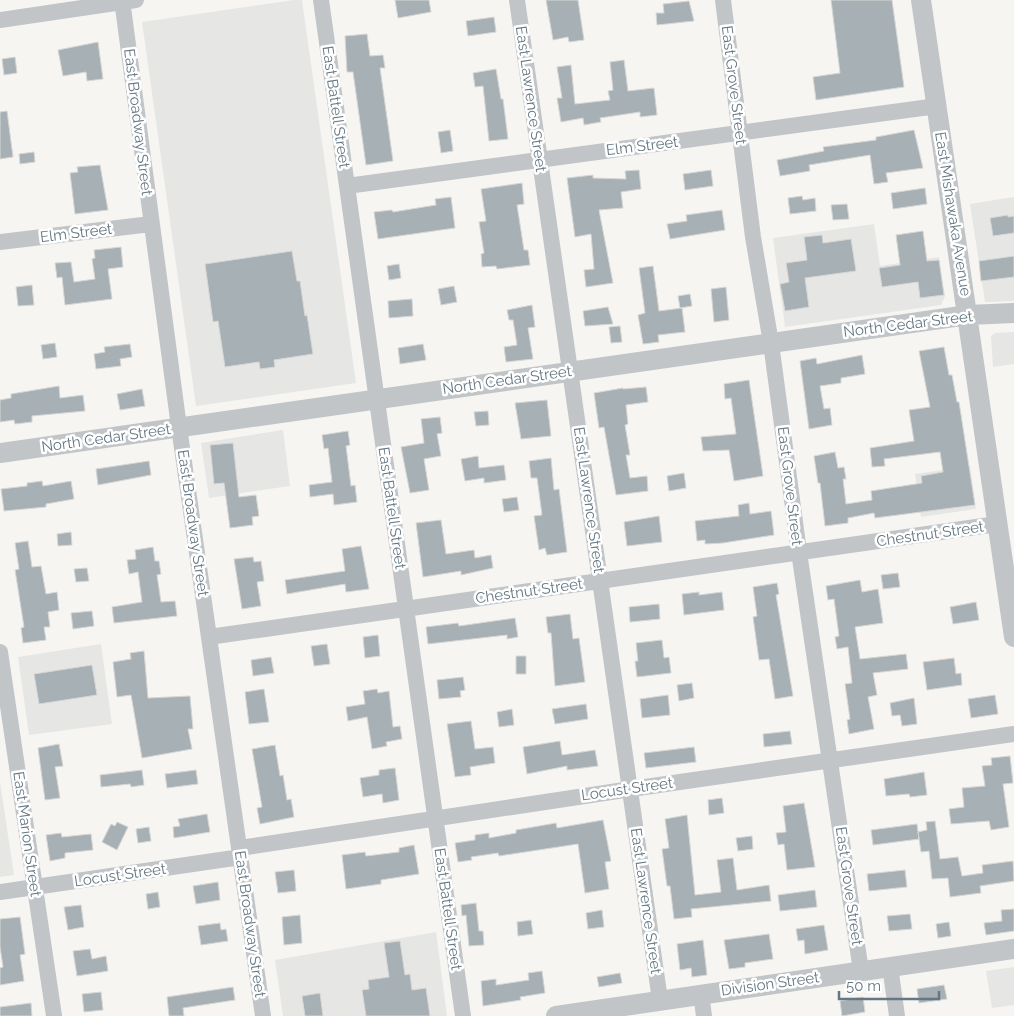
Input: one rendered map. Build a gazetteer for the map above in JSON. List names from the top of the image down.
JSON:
{
  "streets": {
    "street": [
      "East Grove Street",
      "East Lawrence Street",
      "East Battell Street",
      "East Broadway Street",
      "Elm Street",
      "East Mishawaka Avenue",
      "North Cedar Street",
      "Chestnut Street",
      "Locust Street",
      "East Marion Street",
      "Division Street"
    ]
  },
  "crossings": [
    ["East Grove Street", "Elm Street"],
    ["East Grove Street", "North Cedar Street"],
    ["East Grove Street", "Chestnut Street"],
    ["East Grove Street", "Locust Street"],
    ["East Grove Street", "Division Street"],
    ["East Lawrence Street", "Elm Street"],
    ["East Lawrence Street", "North Cedar Street"],
    ["East Lawrence Street", "Chestnut Street"],
    ["East Lawrence Street", "Locust Street"],
    ["East Lawrence Street", "Division Street"],
    ["East Battell Street", "Elm Street"],
    ["East Battell Street", "North Cedar Street"],
    ["East Battell Street", "Chestnut Street"],
    ["East Battell Street", "Locust Street"],
    ["East Broadway Street", "Elm Street"],
    ["East Broadway Street", "North Cedar Street"],
    ["East Broadway Street", "Chestnut Street"],
    ["East Broadway Street", "Locust Street"],
    ["Elm Street", "East Mishawaka Avenue"],
    ["East Mishawaka Avenue", "North Cedar Street"],
    ["East Mishawaka Avenue", "Chestnut Street"],
    ["Locust Street", "East Marion Street"]
  ],
  "scale_bar": "50 m"
}
